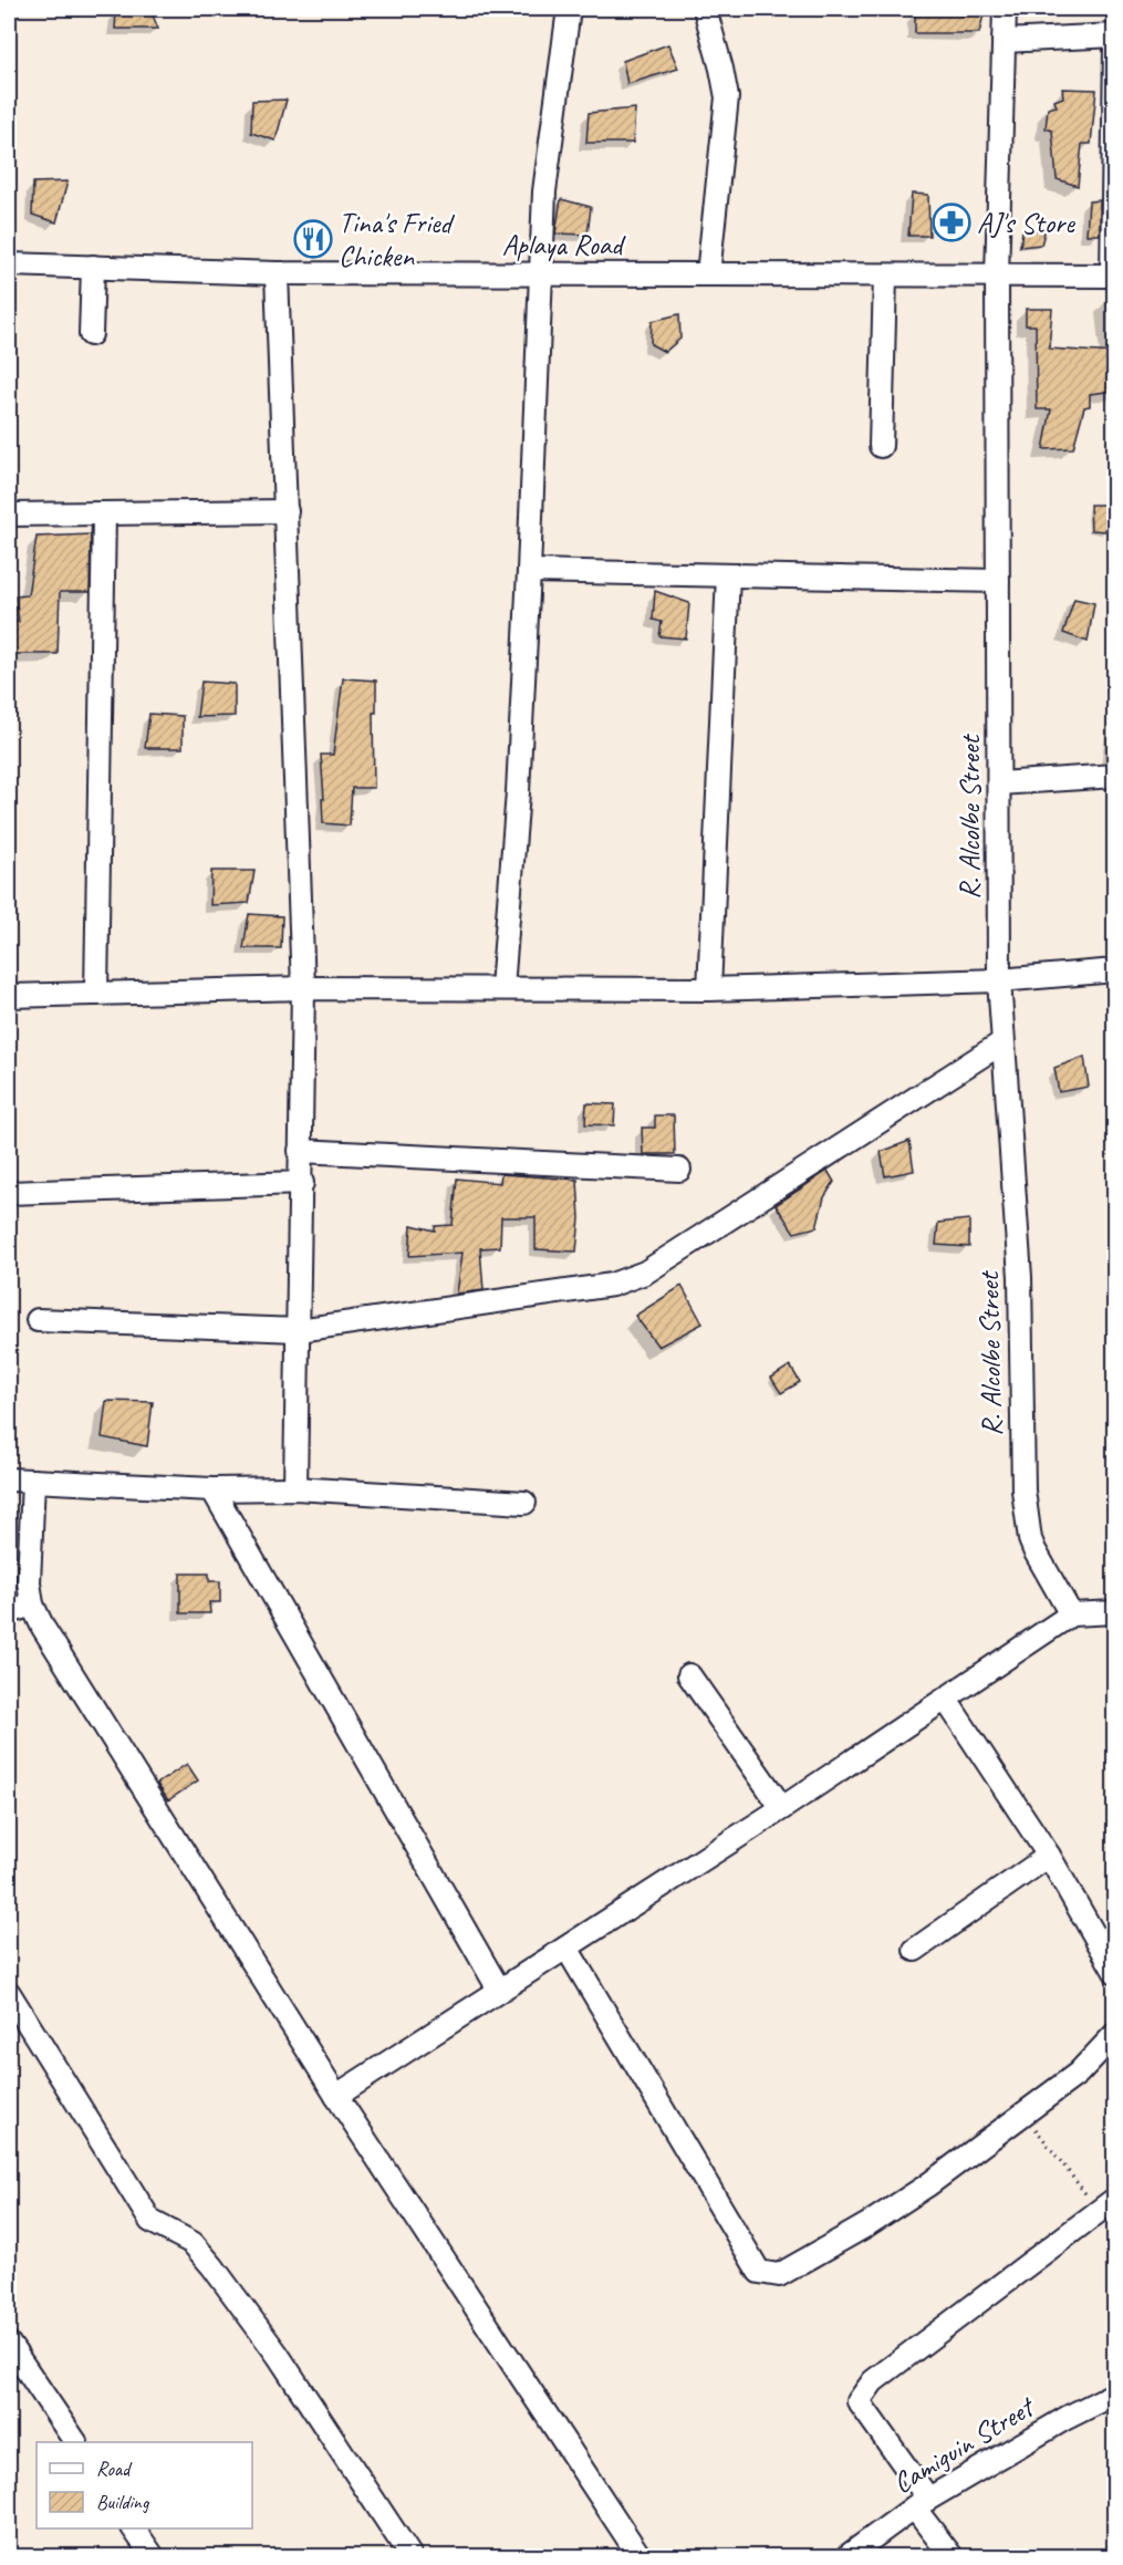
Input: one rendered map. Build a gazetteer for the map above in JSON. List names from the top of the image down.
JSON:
{
  "streets": {
    "street": ["Aplaya Road", "R. Alcolbe Street", "Camiguin Street"]
  },
  "crossings": [
    ["Aplaya Road", "R. Alcolbe Street"]
  ],
  "places": {
    "pharmacy": ["AJ's Store"],
    "restaurant": ["Tina's Fried Chicken"]
  },
  "legend": ["Road", "Building"]
}
